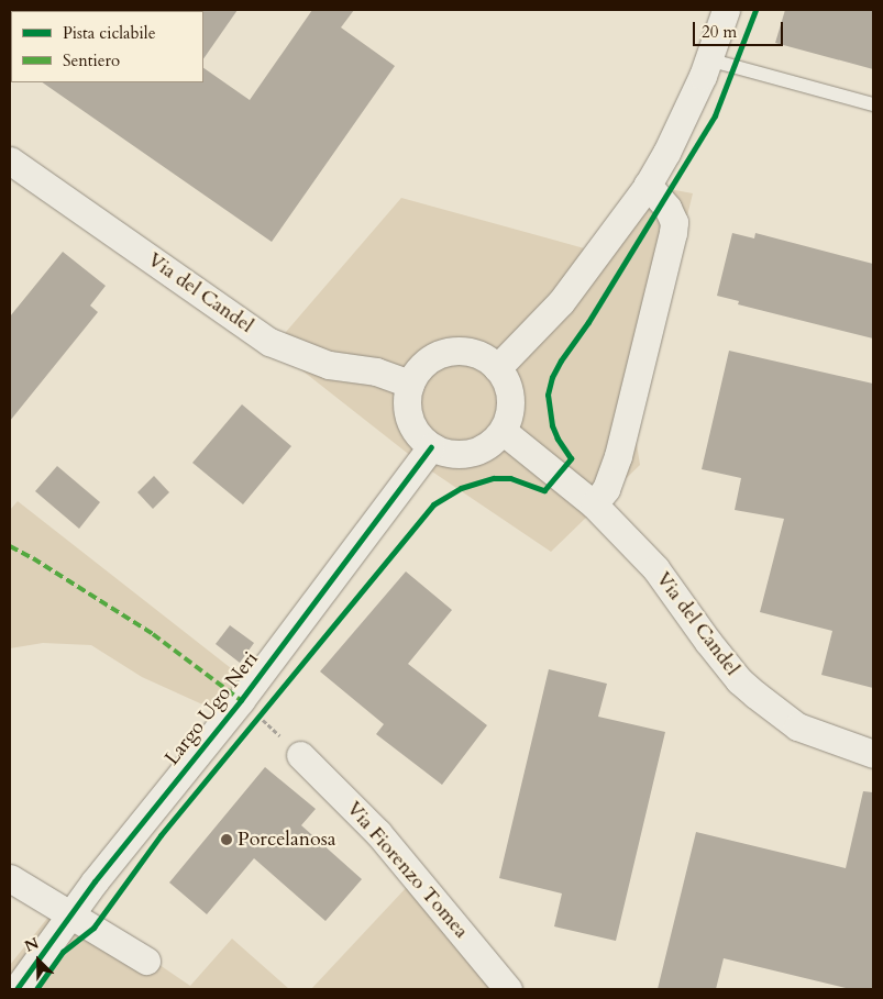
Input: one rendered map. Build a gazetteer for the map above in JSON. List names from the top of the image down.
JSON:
{
  "streets": {
    "street": ["Via del Candel", "Largo Ugo Neri", "Via Fiorenzo Tomea"]
  },
  "crossings": [
    ["Via del Candel", "Largo Ugo Neri"]
  ],
  "places": ["Porcelanosa"],
  "legend": ["Pista ciclabile", "Sentiero"],
  "scale_bar": "20 m",
  "north": "top left"
}
